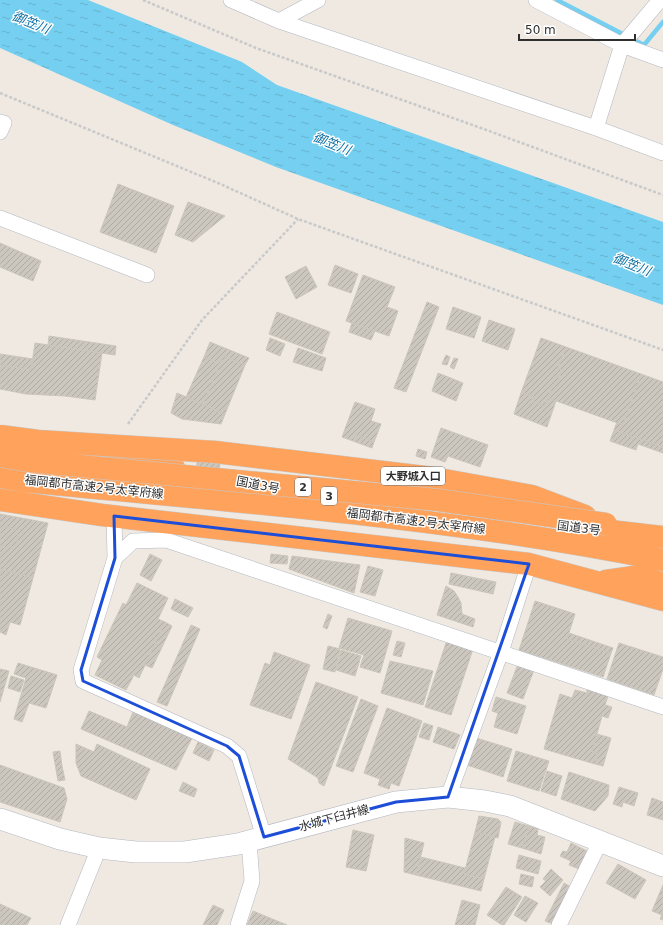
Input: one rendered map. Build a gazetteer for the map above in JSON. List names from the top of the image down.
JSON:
{
  "streets": {
    "highway": [
      "大野城入口",
      "国道3号",
      "福岡都市高速2号太宰府線",
      "2",
      "3"
    ],
    "main road": ["水城下臼井線"]
  },
  "crossings": [
    ["大野城入口", "福岡都市高速2号太宰府線"],
    ["国道3号", "福岡都市高速2号太宰府線"]
  ],
  "water": ["御笠川"],
  "scale_bar": "50 m"
}
